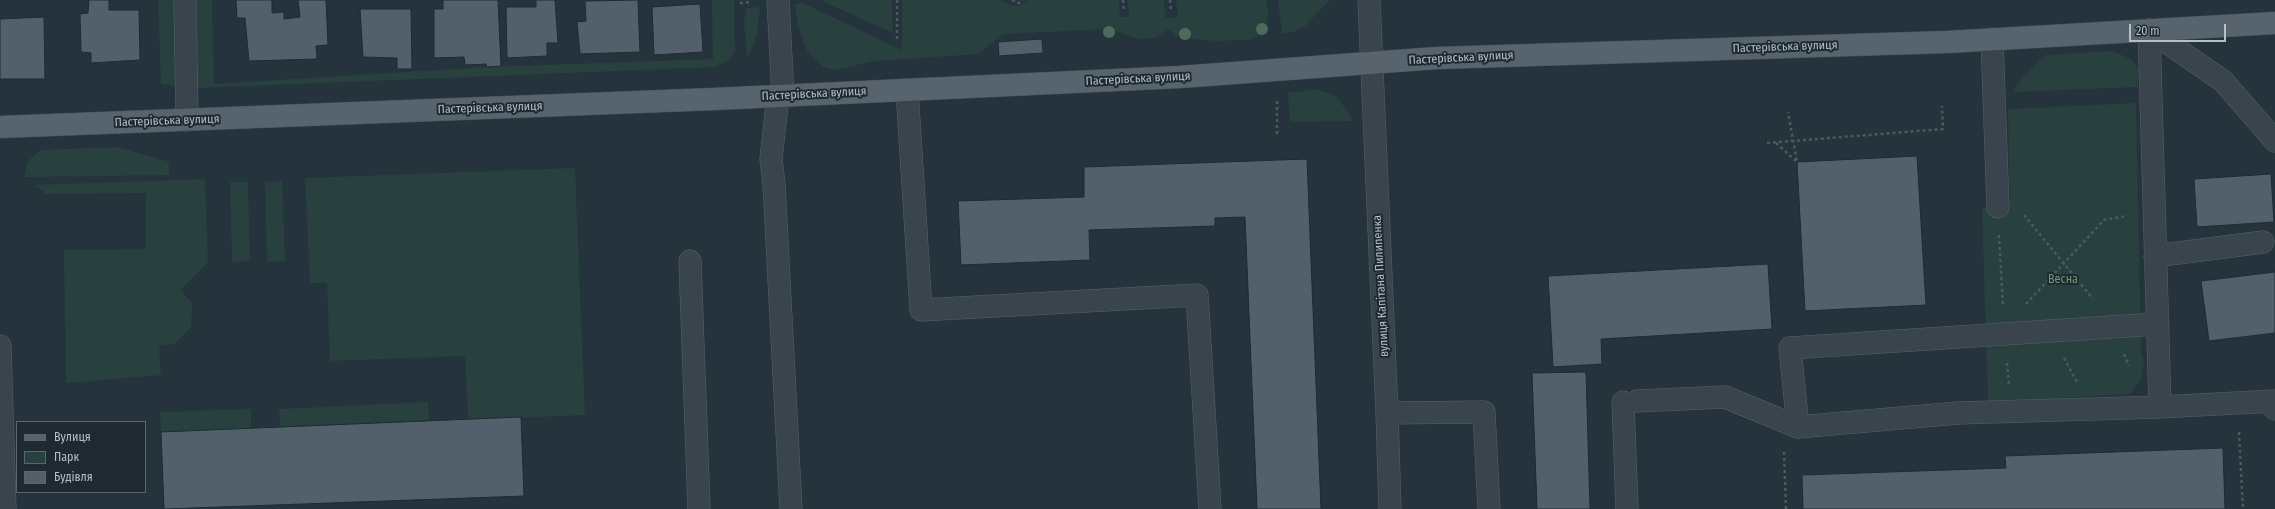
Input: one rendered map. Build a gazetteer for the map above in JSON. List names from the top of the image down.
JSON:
{
  "streets": {
    "main road": ["Пастерівська вулиця"],
    "street": ["вулиця Капітана Пилипенка"]
  },
  "crossings": [
    ["Пастерівська вулиця", "вулиця Капітана Пилипенка"]
  ],
  "parks": ["Весна"],
  "legend": ["Вулиця", "Парк", "Будівля"],
  "scale_bar": "20 m"
}
